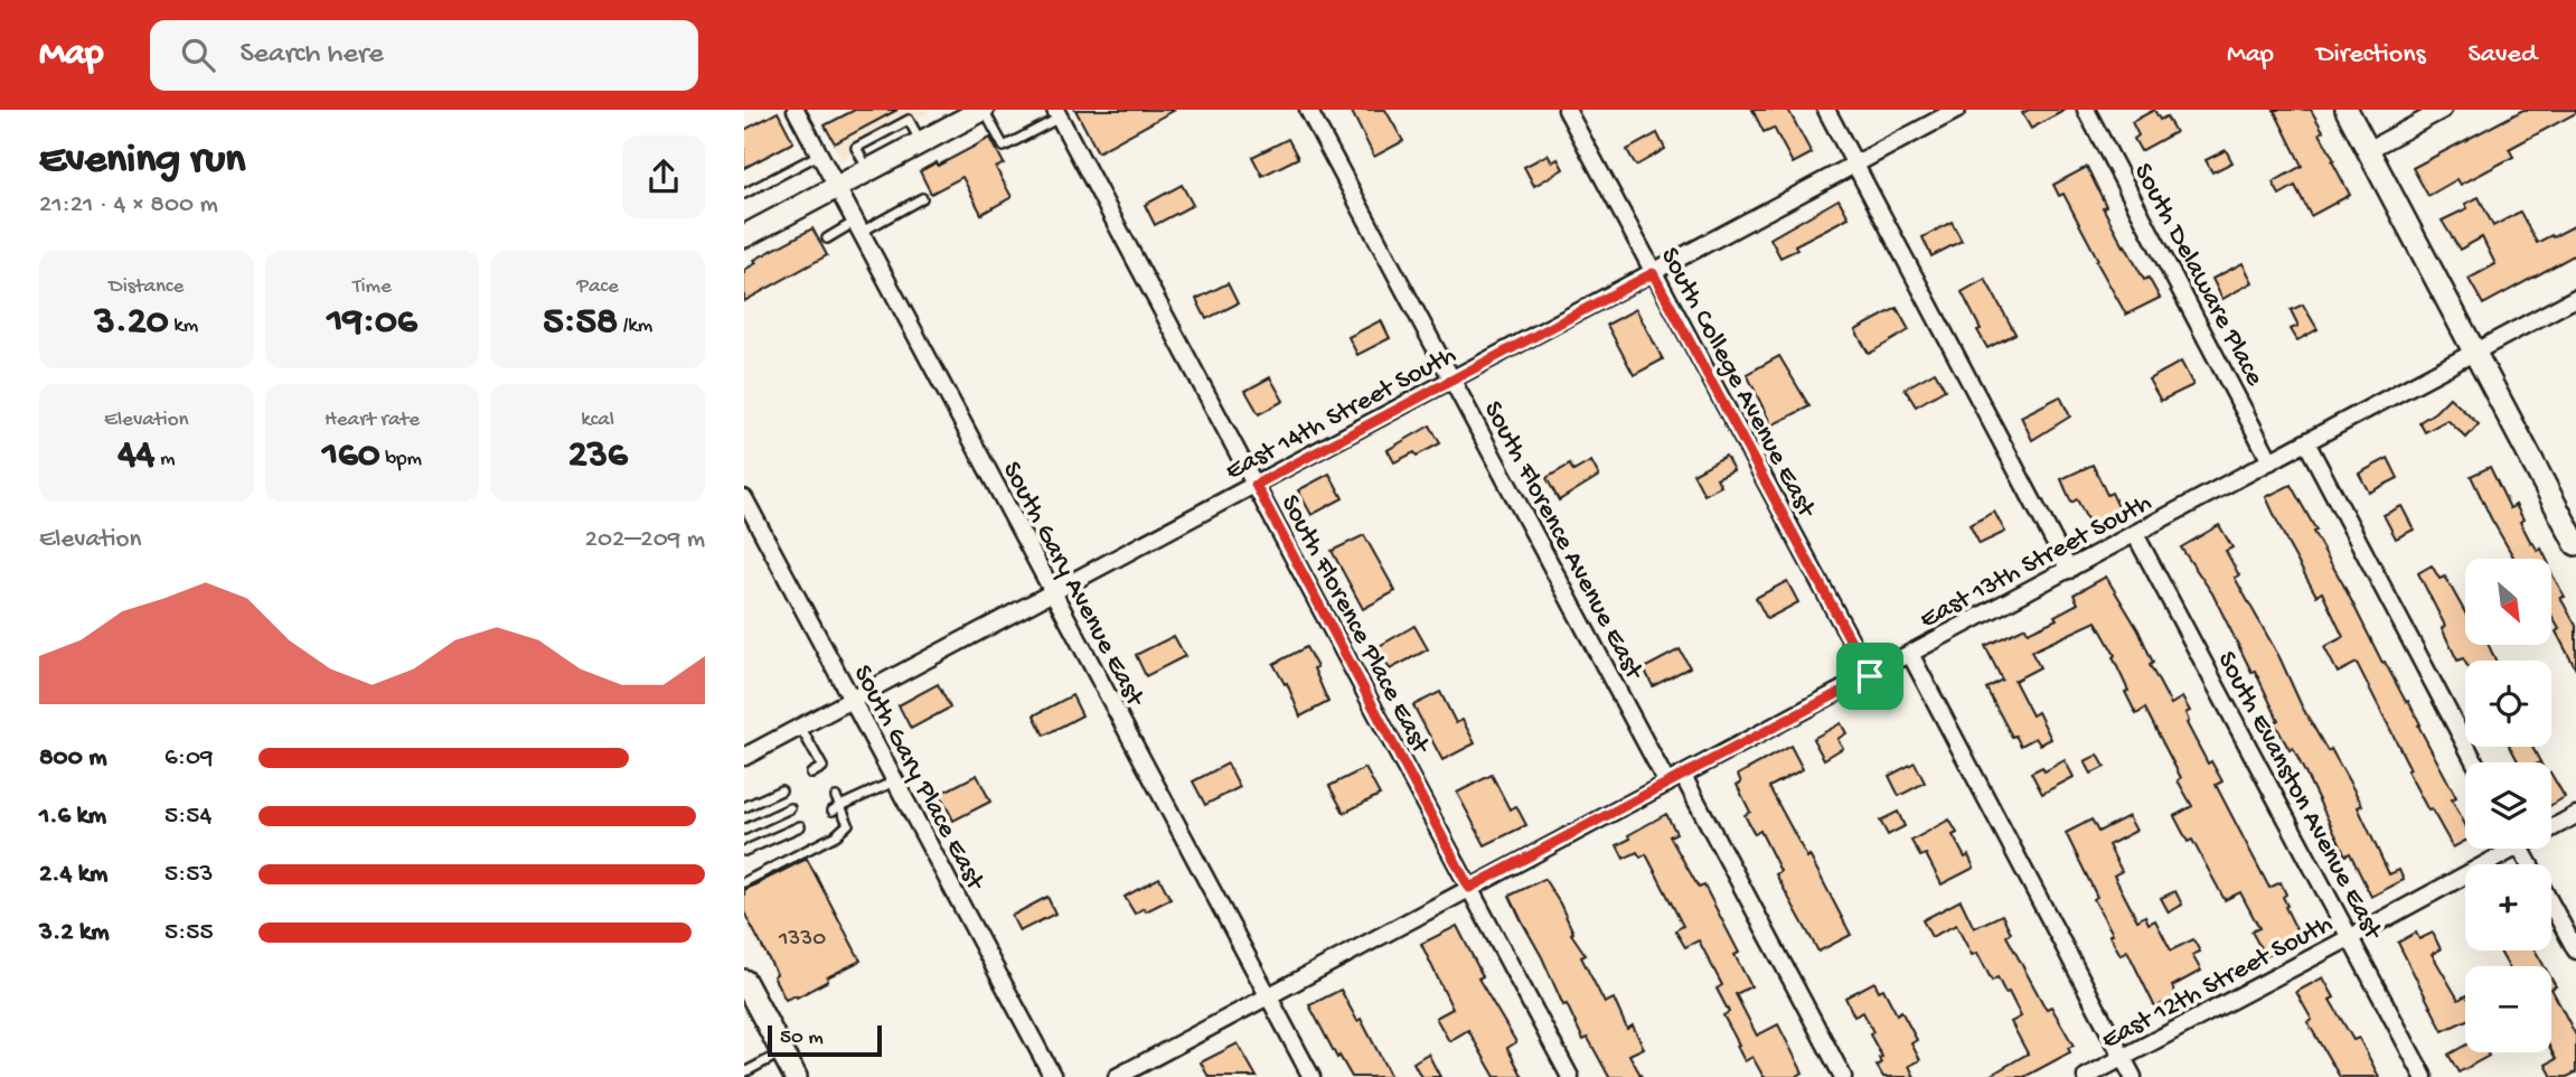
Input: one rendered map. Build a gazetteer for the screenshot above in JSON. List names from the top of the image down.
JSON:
{
  "streets": {
    "street": [
      "South Delaware Place",
      "South College Avenue East",
      "East 14th Street South",
      "South Florence Avenue East",
      "East 13th Street South",
      "South Gary Avenue East",
      "South Florence Place East",
      "South Gary Place East",
      "South Evanston Avenue East",
      "East 12th Street South"
    ]
  },
  "crossings": [
    ["South Delaware Place", "East 13th Street South"],
    ["South College Avenue East", "East 14th Street South"],
    ["South College Avenue East", "East 13th Street South"],
    ["East 14th Street South", "South Florence Avenue East"],
    ["East 14th Street South", "South Gary Avenue East"],
    ["East 14th Street South", "South Florence Place East"],
    ["East 14th Street South", "South Gary Place East"],
    ["South Florence Avenue East", "East 13th Street South"],
    ["East 13th Street South", "South Gary Avenue East"],
    ["East 13th Street South", "South Florence Place East"],
    ["East 13th Street South", "South Evanston Avenue East"],
    ["South Evanston Avenue East", "East 12th Street South"]
  ],
  "house_numbers": ["1330"],
  "scale_bar": "50 m",
  "north": "bottom right",
  "page": {
    "header": "Map",
    "search": "Search here",
    "nav": ["Map", "Directions", "Saved"],
    "heading": ["Evening run", "21:21 · 4 × 800 m"],
    "stats": [
      ["Distance", "3.20 km"],
      ["Time", "19:06"],
      ["Pace", "5:58 /km"],
      ["Elevation", "44 m"],
      ["Heart rate", "160 bpm"],
      ["kcal", "236"]
    ],
    "chart": ["Elevation", "202–209 m"],
    "map_buttons": ["+", "−"],
    "list": [
      {
        "name": "800 m",
        "note": "6:09"
      },
      {
        "name": "1.6 km",
        "note": "5:54"
      },
      {
        "name": "2.4 km",
        "note": "5:53"
      },
      {
        "name": "3.2 km",
        "note": "5:55"
      }
    ],
    "scale": "50 m"
  }
}
